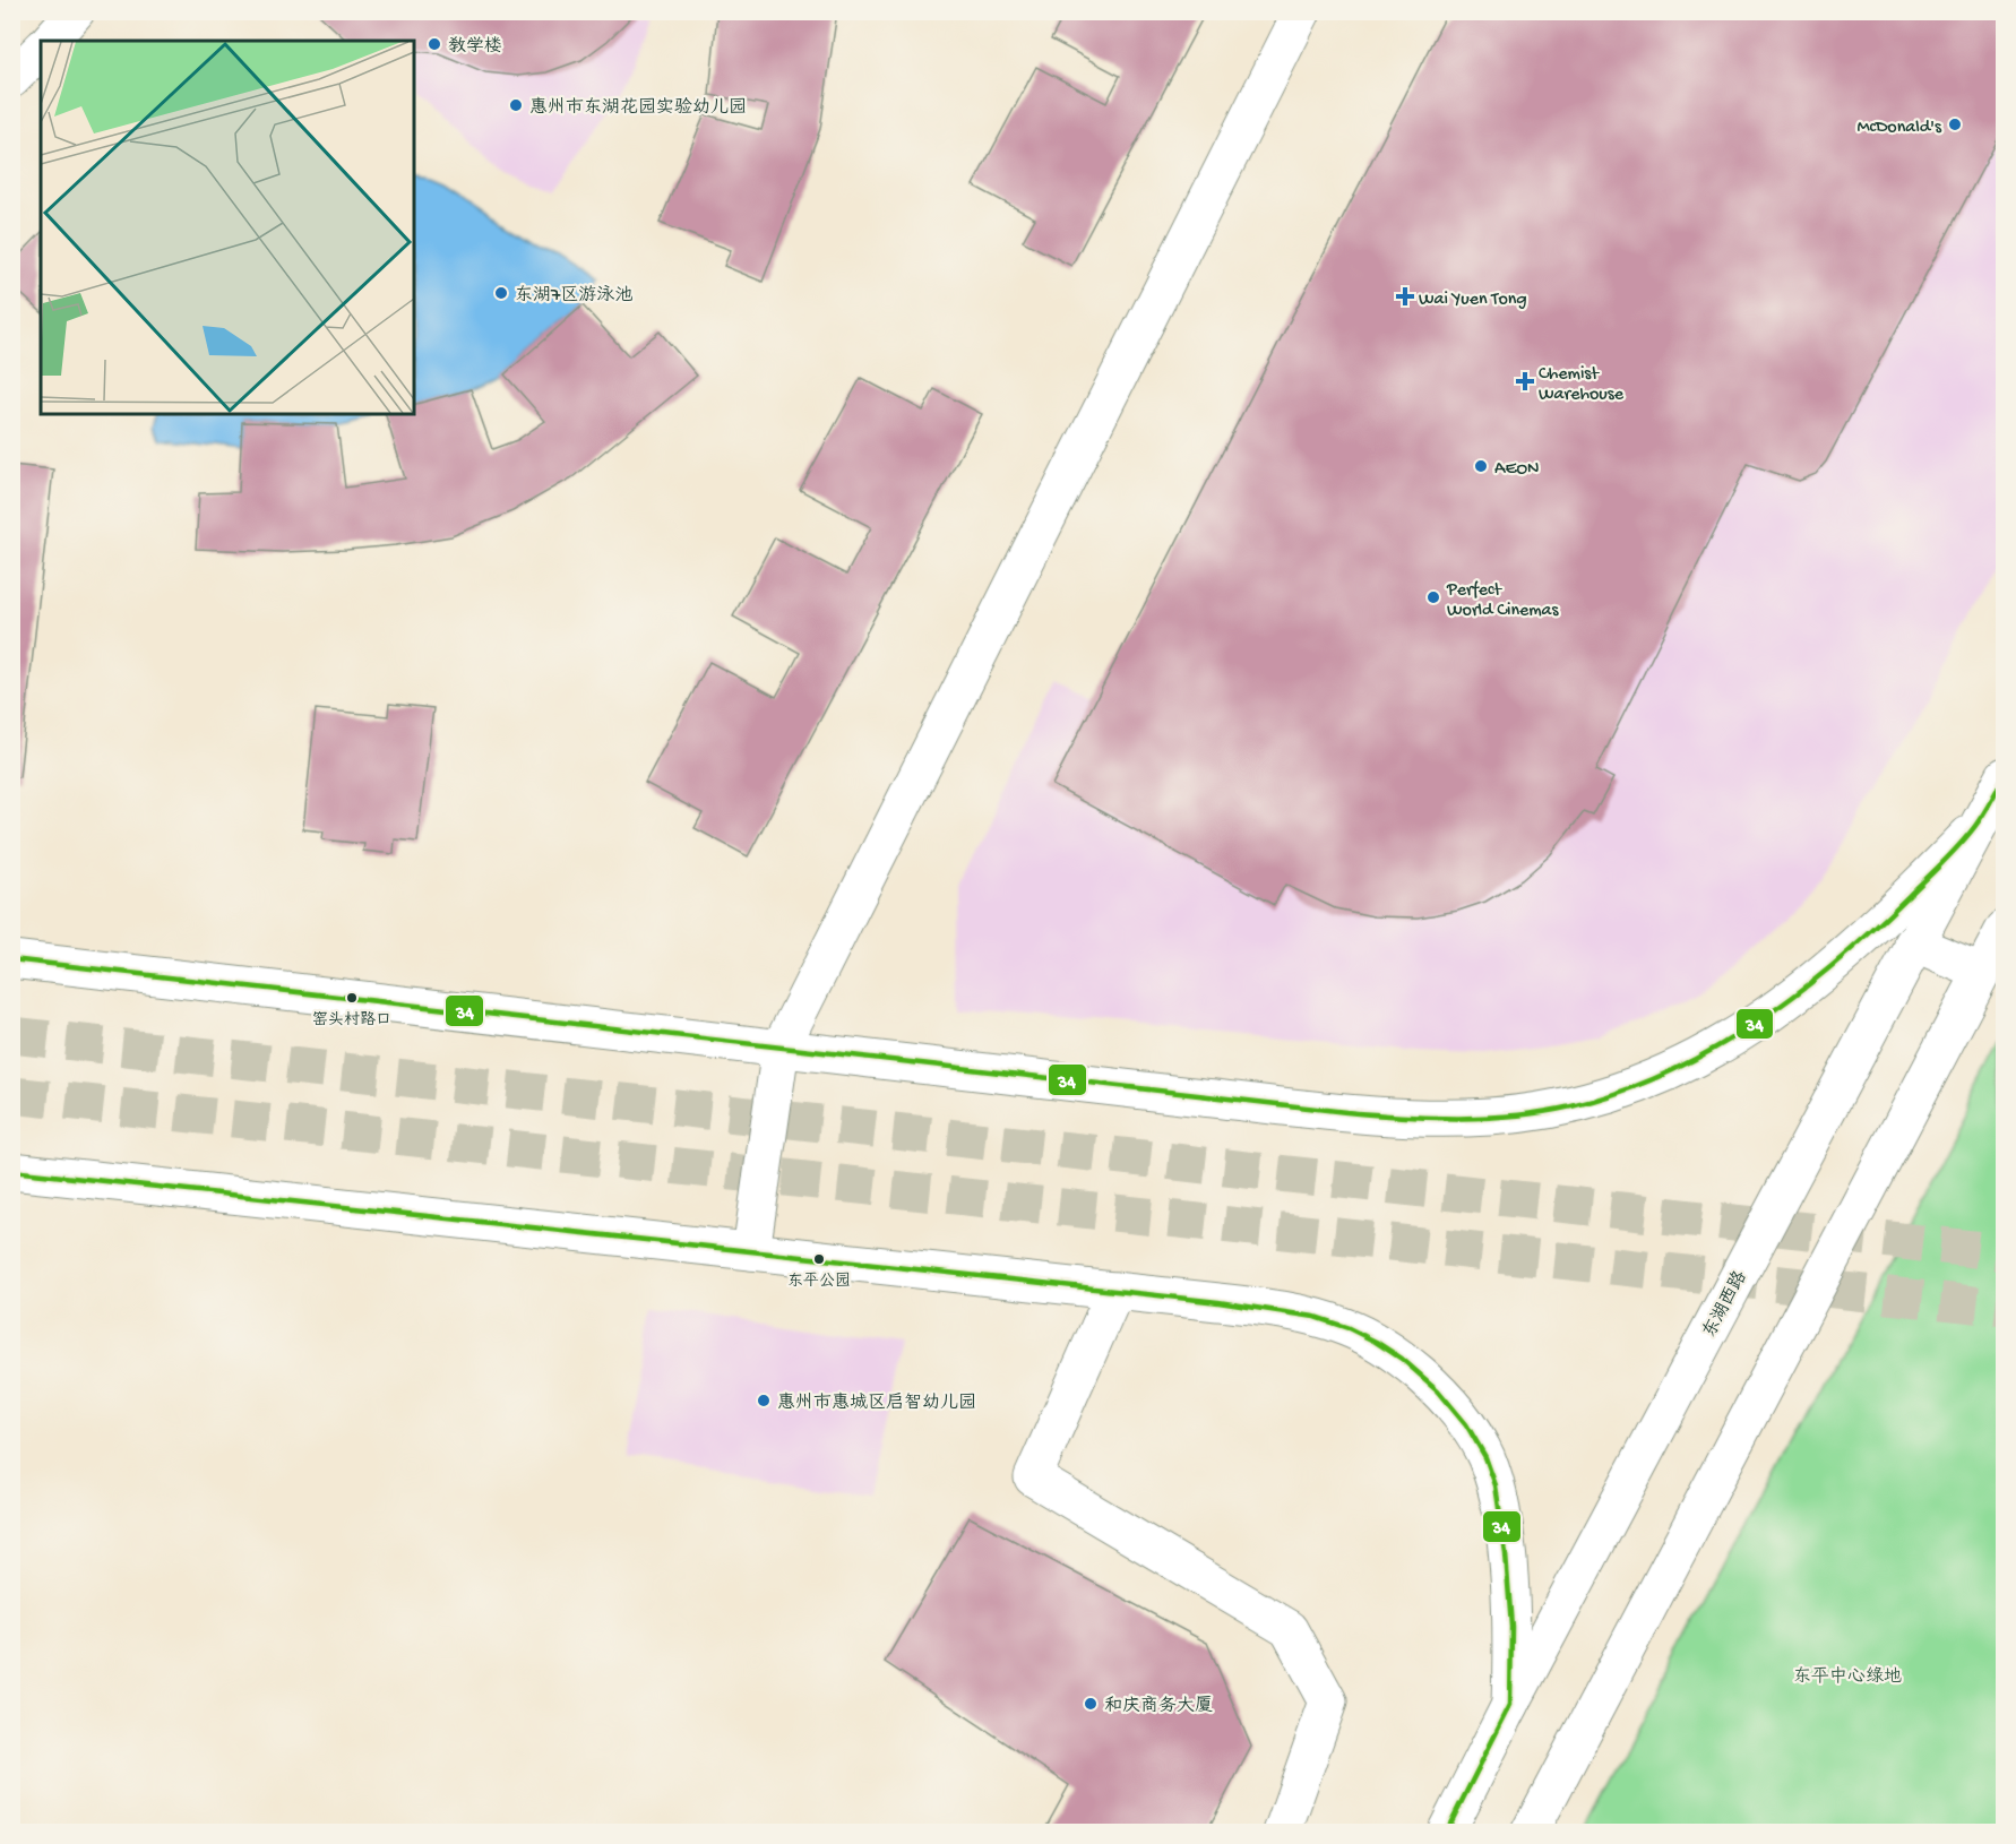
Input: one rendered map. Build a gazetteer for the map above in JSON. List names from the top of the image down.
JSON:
{
  "streets": {
    "main road": ["东湖西路"]
  },
  "parks": ["东平中心绿地"],
  "places": {
    "other": [
      "教学楼",
      "惠州市东湖花园实验幼儿园",
      "McDonald's",
      "东湖7区游泳池",
      "AEON",
      "Perfect World Cinemas",
      "窑头村路口",
      "东平公园",
      "惠州市惠城区启智幼儿园",
      "和庆商务大厦"
    ],
    "health": ["Wai Yuen Tong", "Chemist Warehouse"]
  },
  "lines": ["transit line 34"]
}
